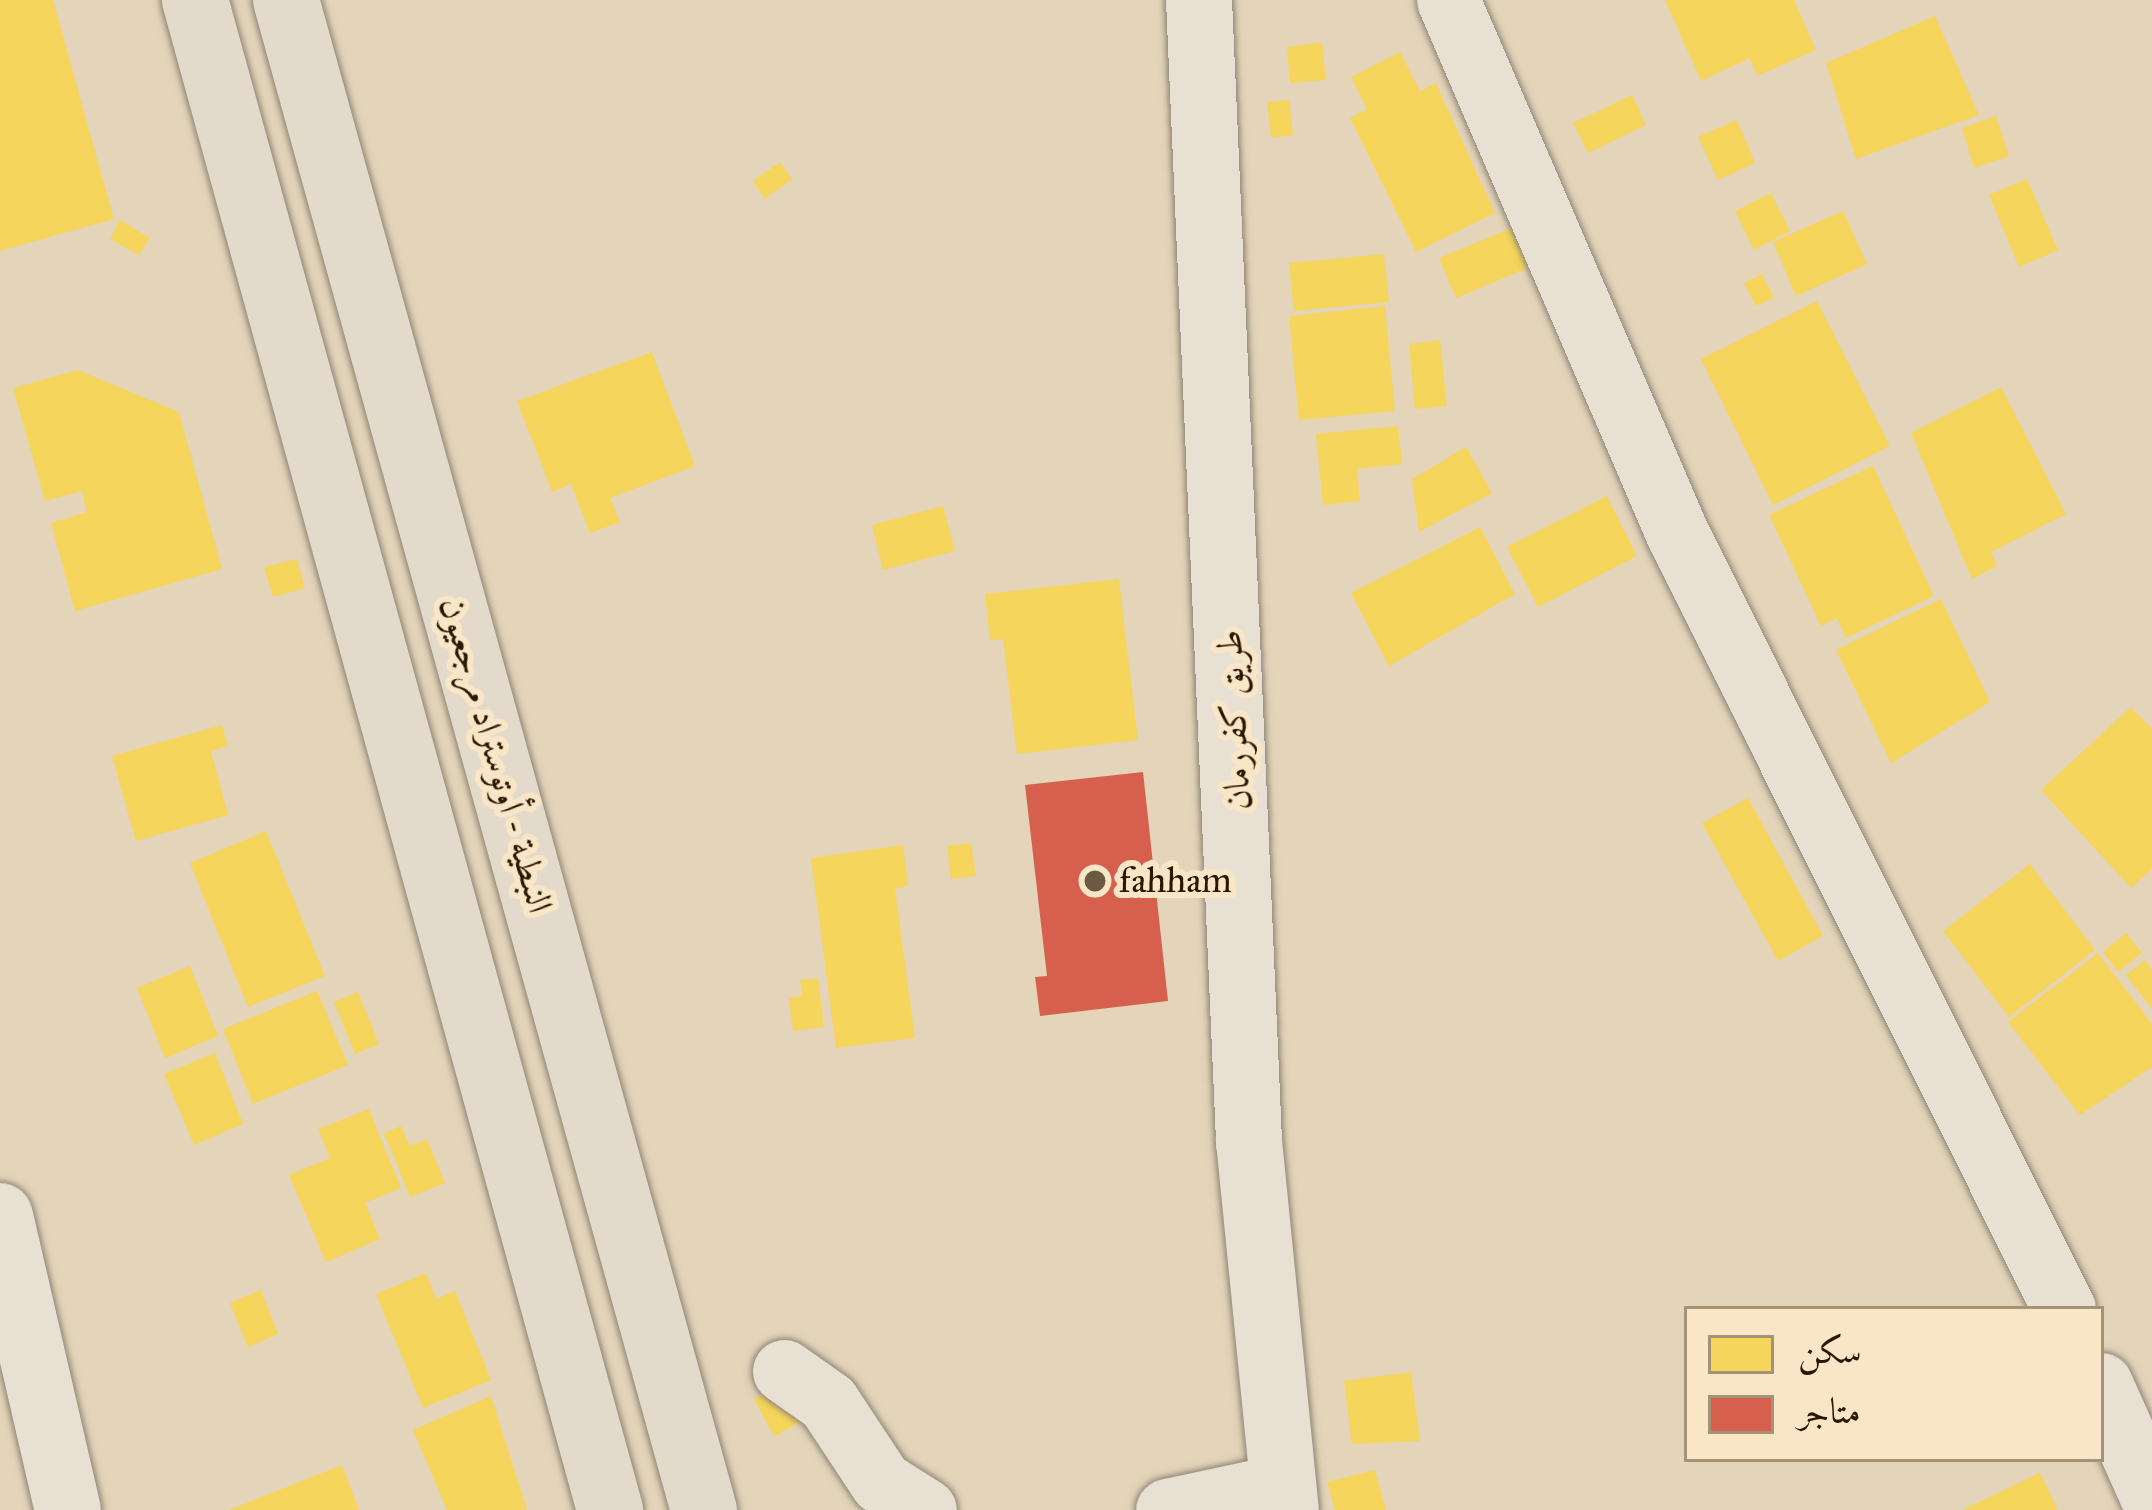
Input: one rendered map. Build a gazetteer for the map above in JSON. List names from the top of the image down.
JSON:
{
  "streets": {
    "highway": ["النبطية - أوتوستراد مرجعيون"],
    "main road": ["طريق كفررمان"]
  },
  "places": ["fahham"],
  "legend": ["سكن", "متاجر"]
}
